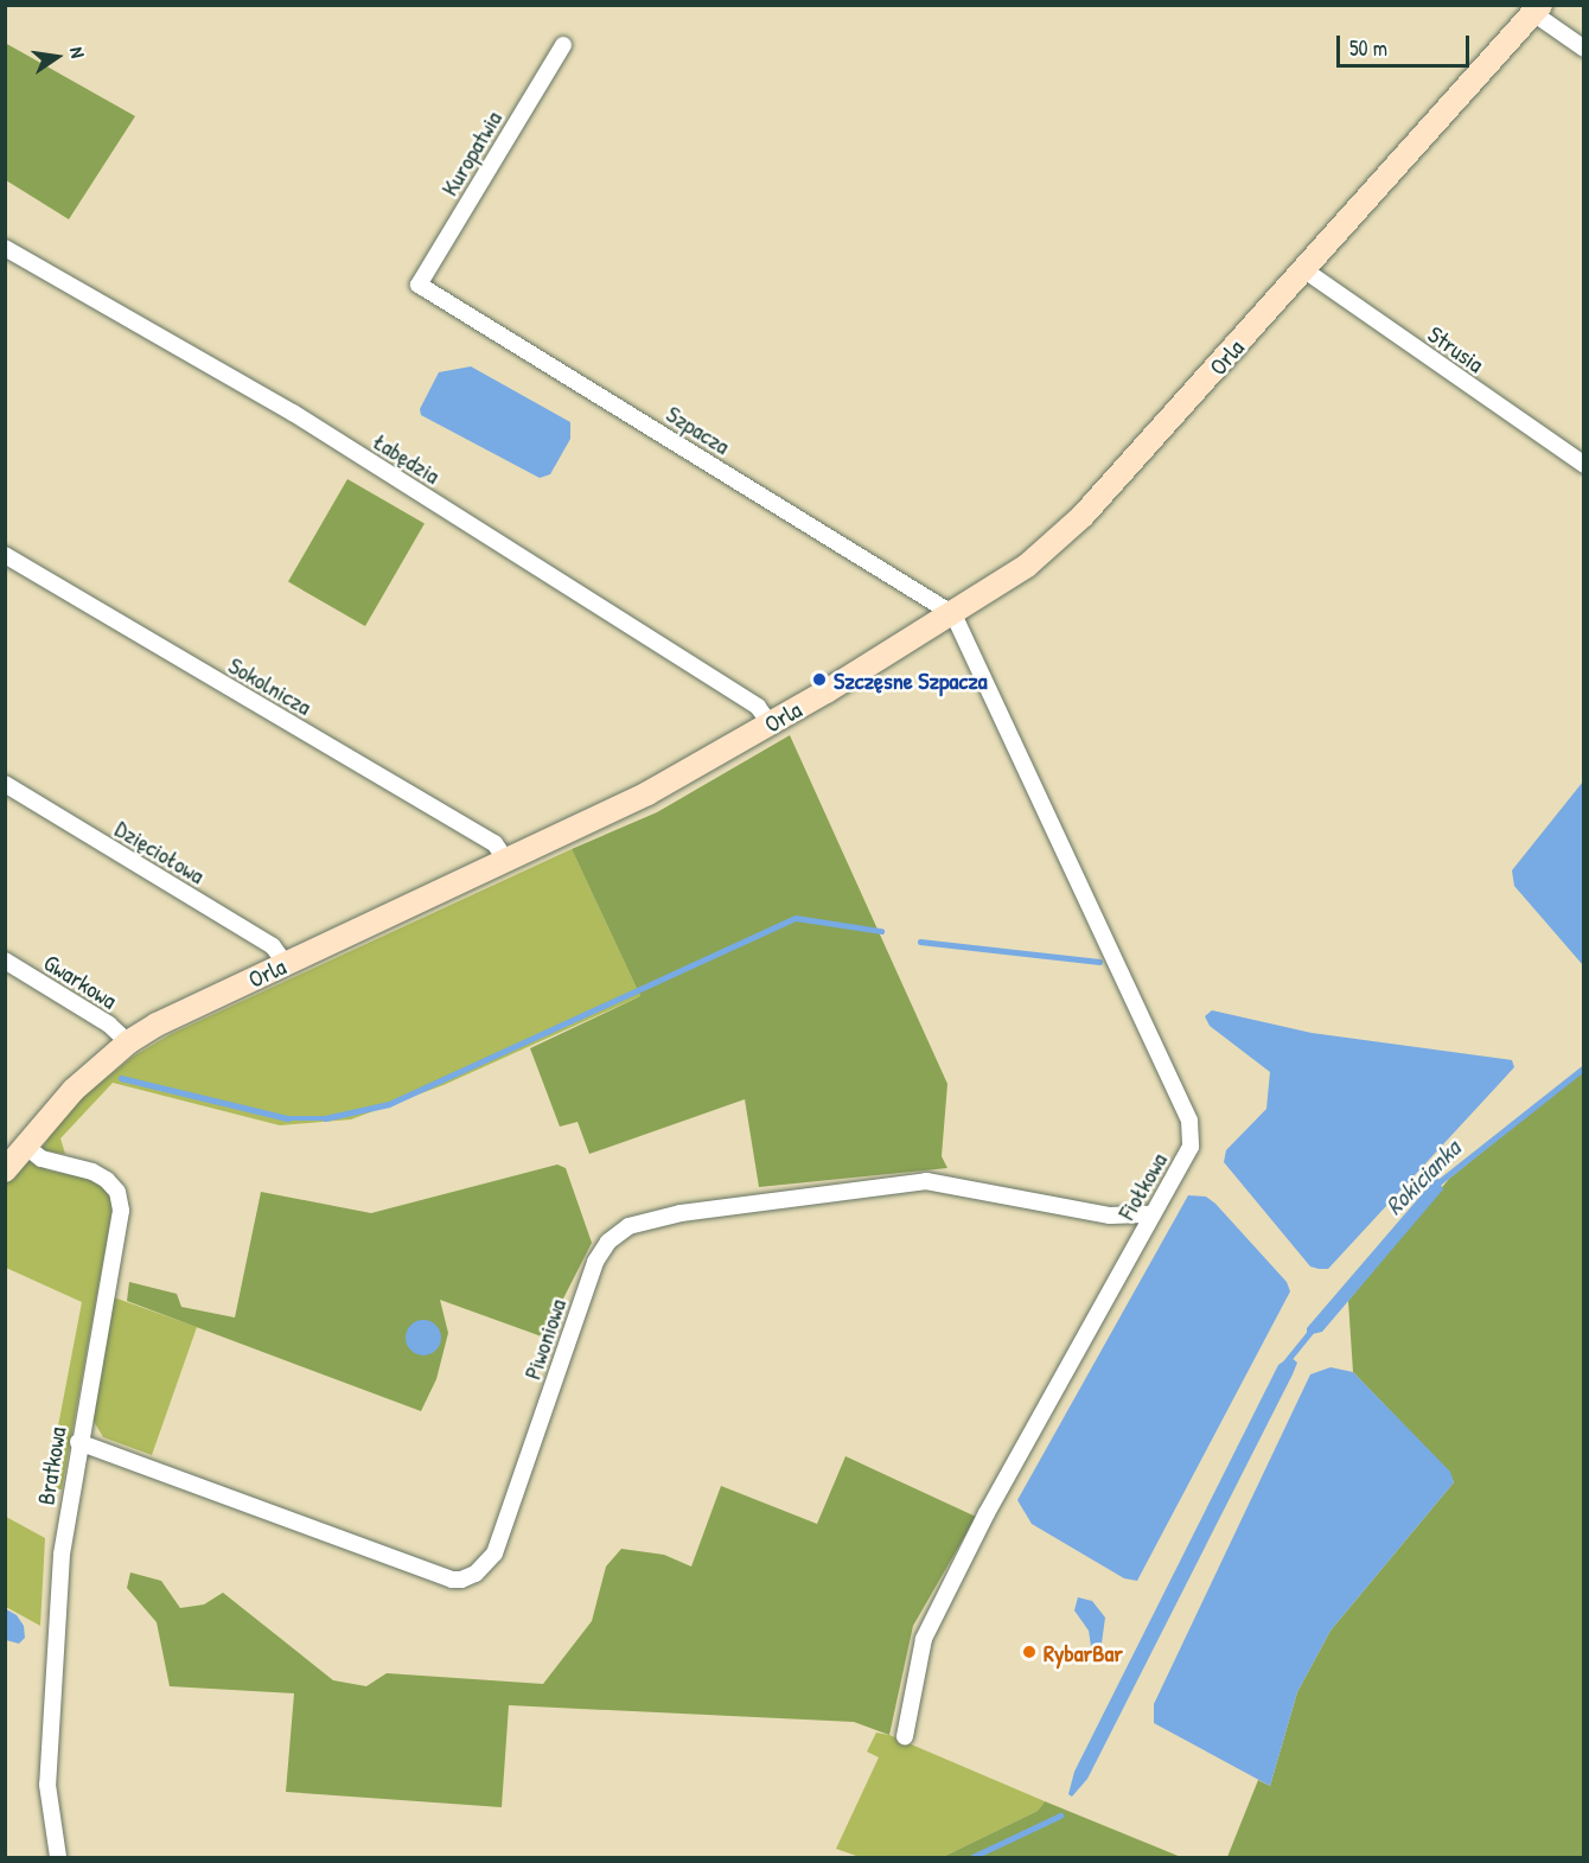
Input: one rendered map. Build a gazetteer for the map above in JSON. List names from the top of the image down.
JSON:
{
  "streets": {
    "street": [
      "Kuropatwia",
      "Strusia",
      "Orla",
      "Szpacza",
      "Łabędzia",
      "Sokolnicza",
      "Dzięciołowa",
      "Gwarkowa",
      "Fiołkowa",
      "Piwoniowa",
      "Bratkowa"
    ]
  },
  "crossings": [
    ["Kuropatwia", "Szpacza"],
    ["Strusia", "Orla"],
    ["Orla", "Szpacza"],
    ["Orla", "Łabędzia"],
    ["Orla", "Sokolnicza"],
    ["Orla", "Dzięciołowa"],
    ["Orla", "Gwarkowa"],
    ["Orla", "Fiołkowa"],
    ["Orla", "Bratkowa"],
    ["Szpacza", "Fiołkowa"],
    ["Fiołkowa", "Piwoniowa"],
    ["Piwoniowa", "Bratkowa"]
  ],
  "water": ["Rokicianka"],
  "places": ["Szczęsne Szpacza", "RybarBar"],
  "scale_bar": "50 m",
  "north": "right"
}
